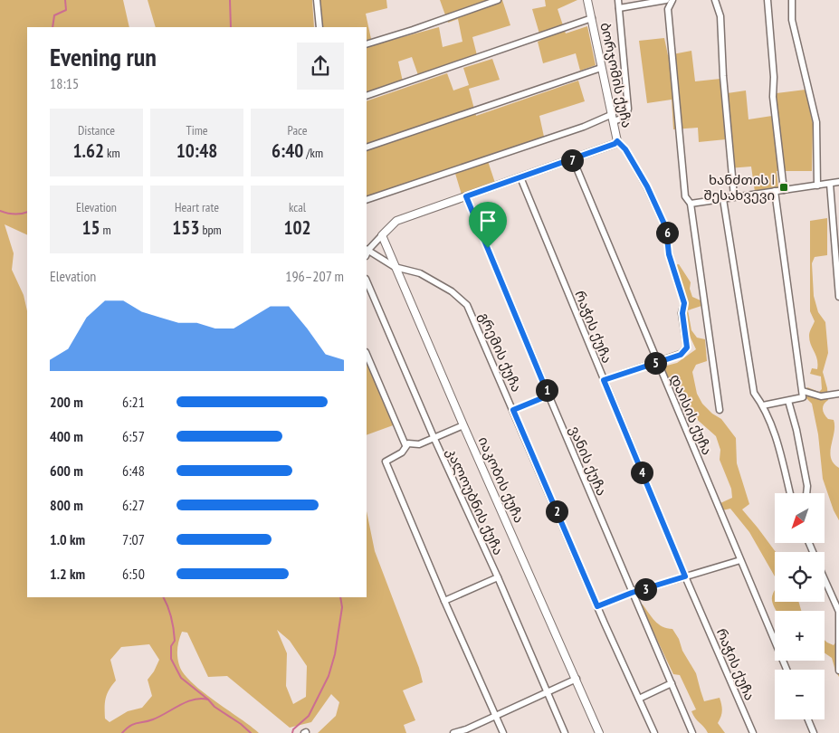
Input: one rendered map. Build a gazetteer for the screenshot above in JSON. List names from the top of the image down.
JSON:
{
  "streets": {
    "street": [
      "ბორჯომის ქუჩა",
      "რაჭის ქუჩა",
      "გრემის ქუჩა",
      "დაისის ქუჩა",
      "ვანის ქუჩა",
      "იაკობის ქუჩა",
      "კალოუბნის ქუჩა"
    ]
  },
  "crossings": [
    ["ბორჯომის ქუჩა", "რაჭის ქუჩა"],
    ["ბორჯომის ქუჩა", "დაისის ქუჩა"],
    ["გრემის ქუჩა", "იაკობის ქუჩა"]
  ],
  "places": {
    "transit": ["ხანძთის I შესახვევი"]
  },
  "north": "bottom left",
  "page": {
    "heading": ["Evening run", "18:15"],
    "stats": [
      ["Distance", "1.62 km"],
      ["Time", "10:48"],
      ["Pace", "6:40 /km"],
      ["Elevation", "15 m"],
      ["Heart rate", "153 bpm"],
      ["kcal", "102"]
    ],
    "pins": [
      "7",
      "6",
      "5",
      "1",
      "4",
      "2",
      "3"
    ],
    "chart": ["Elevation", "196–207 m"],
    "list": [
      {
        "name": "200 m",
        "note": "6:21"
      },
      {
        "name": "400 m",
        "note": "6:57"
      },
      {
        "name": "600 m",
        "note": "6:48"
      },
      {
        "name": "800 m",
        "note": "6:27"
      },
      {
        "name": "1.0 km",
        "note": "7:07"
      },
      {
        "name": "1.2 km",
        "note": "6:50"
      }
    ],
    "map_buttons": ["+", "−"]
  }
}
